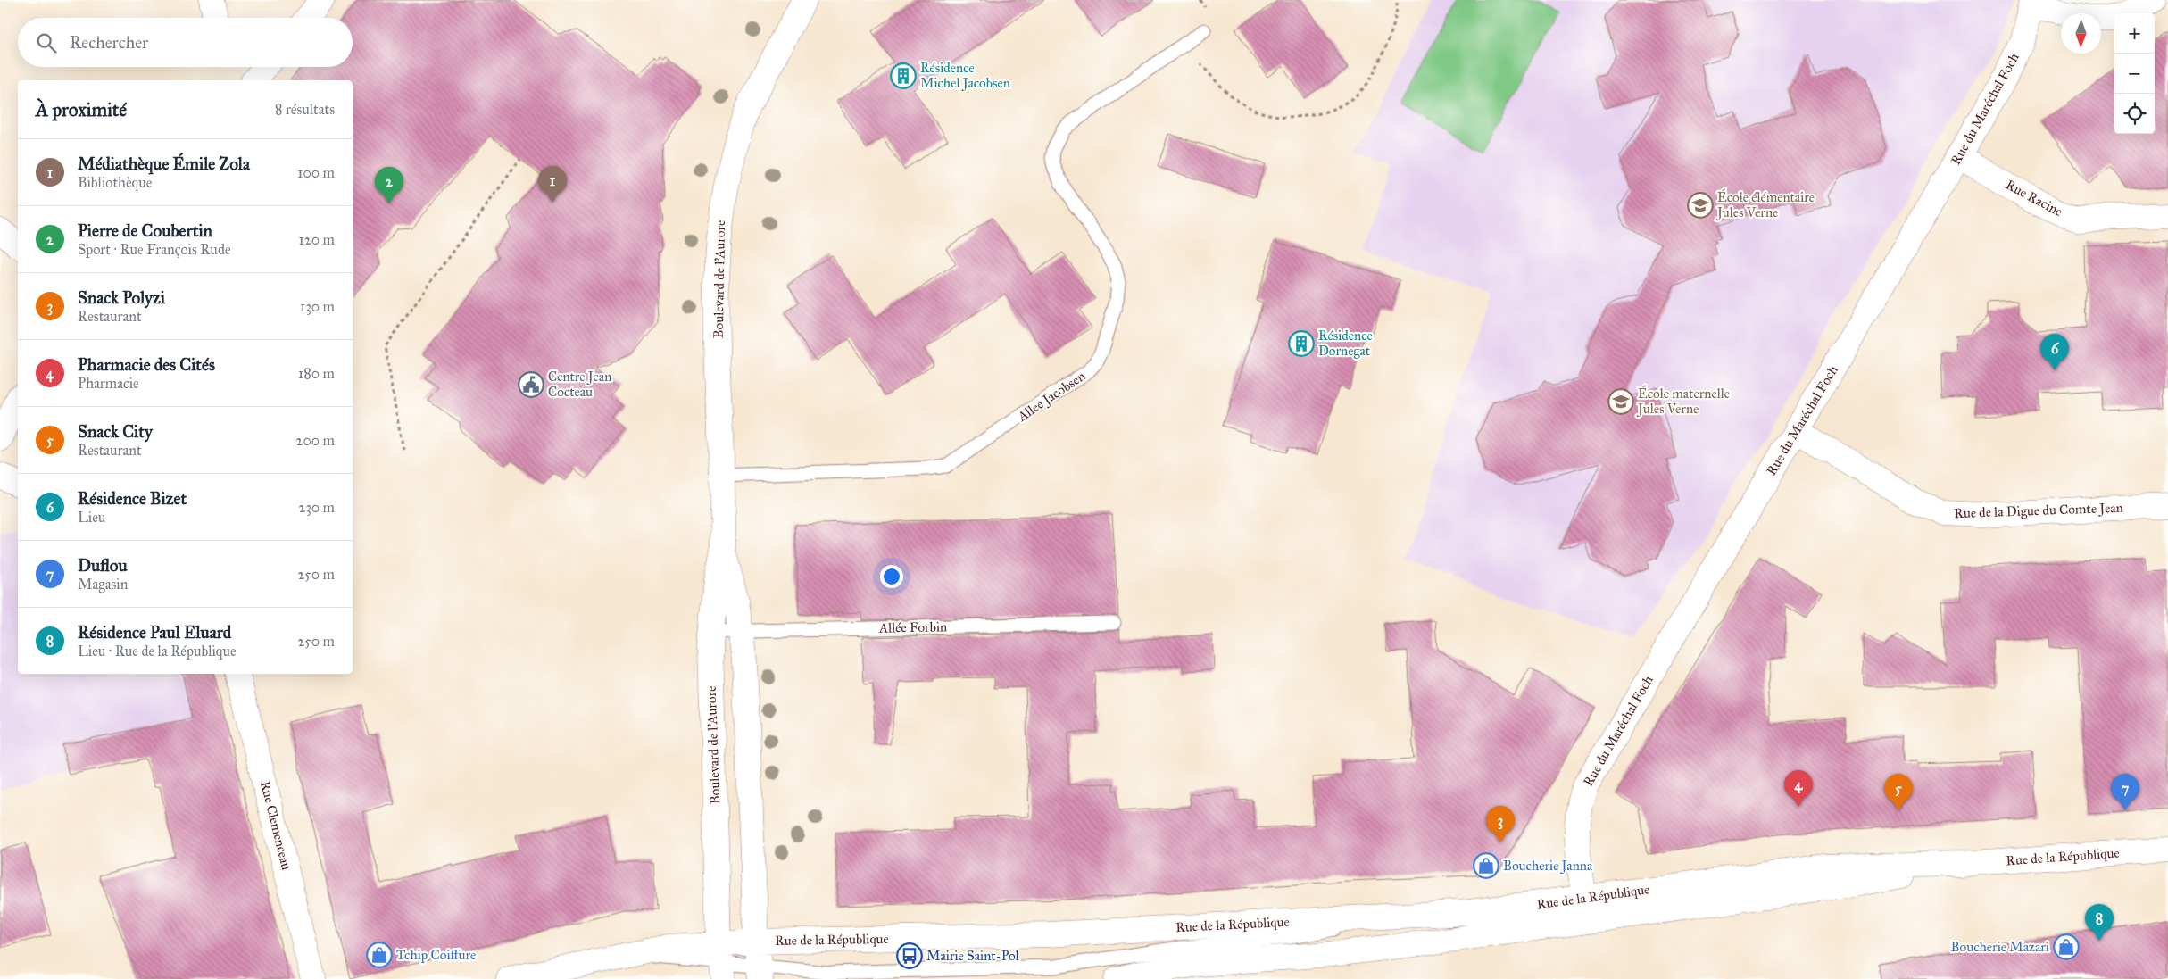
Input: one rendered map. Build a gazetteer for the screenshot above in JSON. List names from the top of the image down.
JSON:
{
  "streets": {
    "street": [
      "Rue du Maréchal Foch",
      "Rue Racine",
      "Boulevard de l'Aurore",
      "Rue de la Digue du Comte Jean",
      "Rue Clemenceau",
      "Rue de la République"
    ],
    "lane": ["Allée Jacobsen", "Allée Forbin"]
  },
  "crossings": [
    ["Rue du Maréchal Foch", "Rue Racine"],
    ["Rue du Maréchal Foch", "Rue de la Digue du Comte Jean"],
    ["Rue du Maréchal Foch", "Rue de la République"],
    ["Boulevard de l'Aurore", "Allée Jacobsen"],
    ["Boulevard de l'Aurore", "Allée Forbin"],
    ["Boulevard de l'Aurore", "Rue de la République"]
  ],
  "places": {
    "building": ["Résidence Michel Jacobsen", "Résidence Dornegat"],
    "school or university": ["École élémentaire Jules Verne", "École maternelle Jules Verne"],
    "public building": ["Centre Jean Cocteau"],
    "shop": ["Boucherie Janna", "Boucherie Mazari", "Tchip Coiffure"],
    "bus stop": ["Mairie Saint-Pol"]
  },
  "north": "bottom",
  "page": {
    "map_buttons": ["+", "−"],
    "search": "Rechercher",
    "heading": ["À proximité", "8 résultats"],
    "list": [
      {
        "mark": "1",
        "name": "Médiathèque Émile Zola",
        "note": "Bibliothèque",
        "value": "100 m"
      },
      {
        "mark": "2",
        "name": "Pierre de Coubertin",
        "note": "Sport · Rue François Rude",
        "value": "120 m"
      },
      {
        "mark": "3",
        "name": "Snack Polyzi",
        "note": "Restaurant",
        "value": "130 m"
      },
      {
        "mark": "4",
        "name": "Pharmacie des Cités",
        "note": "Pharmacie",
        "value": "180 m"
      },
      {
        "mark": "5",
        "name": "Snack City",
        "note": "Restaurant",
        "value": "200 m"
      },
      {
        "mark": "6",
        "name": "Résidence Bizet",
        "note": "Lieu",
        "value": "230 m"
      },
      {
        "mark": "7",
        "name": "Duflou",
        "note": "Magasin",
        "value": "250 m"
      },
      {
        "mark": "8",
        "name": "Résidence Paul Eluard",
        "note": "Lieu · Rue de la République",
        "value": "250 m"
      }
    ],
    "pins": [
      "1",
      "2",
      "6",
      "4",
      "5",
      "7",
      "3",
      "8"
    ]
  }
}
